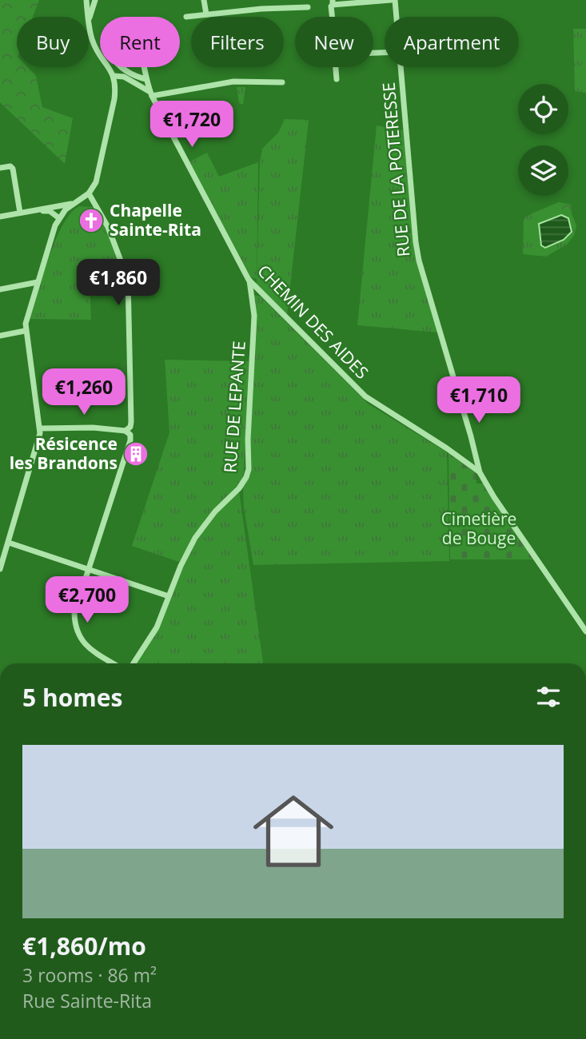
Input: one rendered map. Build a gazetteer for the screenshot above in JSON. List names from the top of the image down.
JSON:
{
  "streets": {
    "street": ["RUE DE LA POTERESSE", "CHEMIN DES AIDES", "RUE DE LEPANTE"]
  },
  "crossings": [
    ["RUE DE LA POTERESSE", "CHEMIN DES AIDES"],
    ["CHEMIN DES AIDES", "RUE DE LEPANTE"]
  ],
  "parks": ["Cimetière de Bouge"],
  "places": {
    "church": ["Chapelle Sainte-Rita"],
    "building": ["Résicence les Brandons"]
  },
  "page": {
    "chip": [
      "Buy",
      "Rent",
      "Filters",
      "New",
      "Apartment"
    ],
    "price": [
      "€1,720",
      "€1,860",
      "€1,260",
      "€1,710",
      "€2,700"
    ],
    "heading": "5 homes",
    "list": [
      {
        "name": "€1,860/mo",
        "note": "3 rooms · 86 m² · Rue Sainte-Rita"
      }
    ]
  }
}
